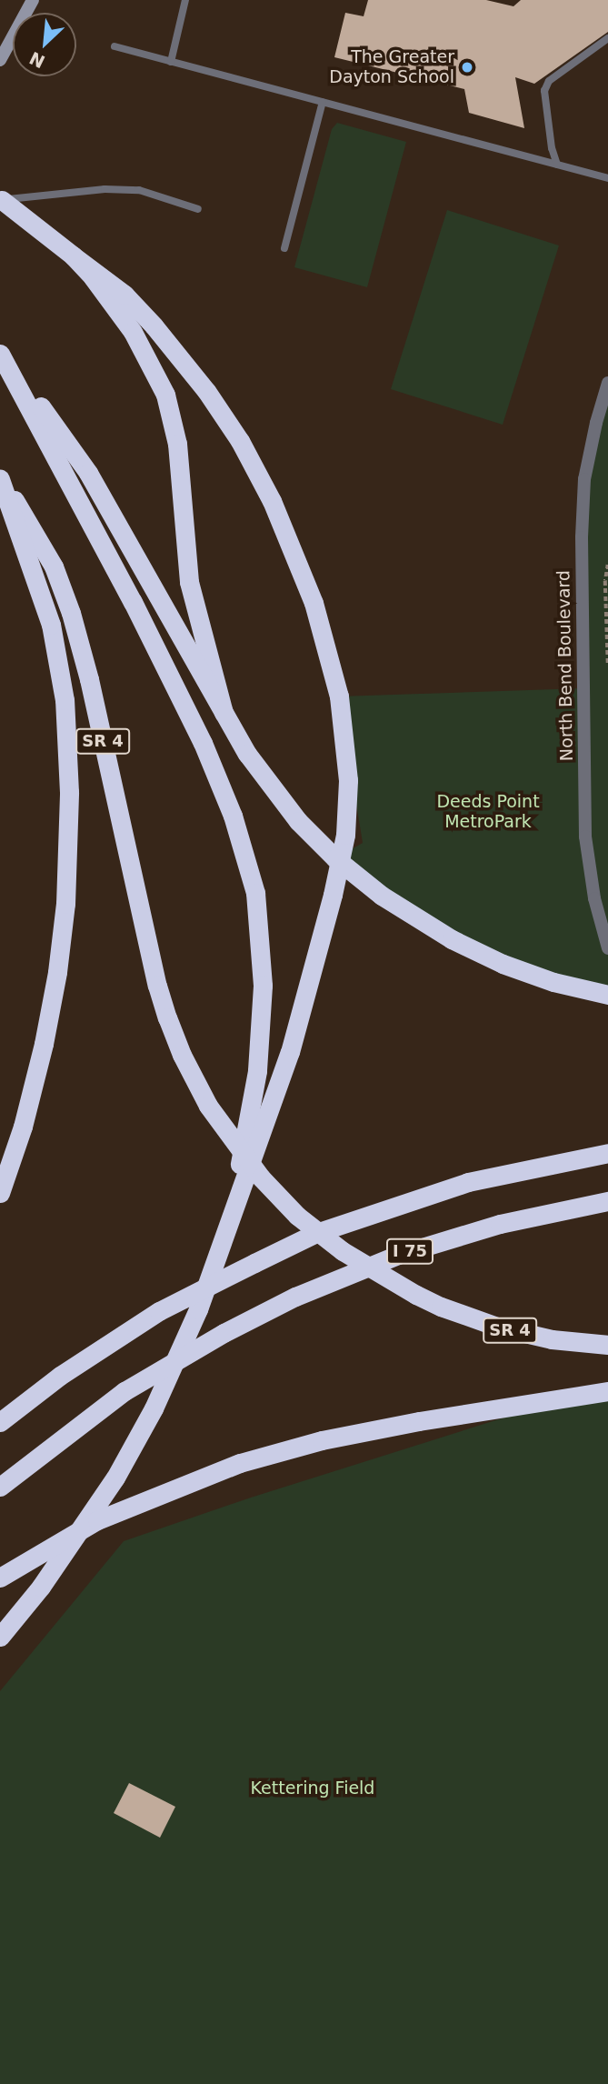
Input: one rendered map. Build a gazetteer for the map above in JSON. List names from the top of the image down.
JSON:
{
  "streets": {
    "highway": ["SR 4", "I 75"],
    "street": ["North Bend Boulevard"]
  },
  "parks": ["Deeds Point MetroPark", "Kettering Field"],
  "places": ["The Greater Dayton School"],
  "north": "bottom left"
}
